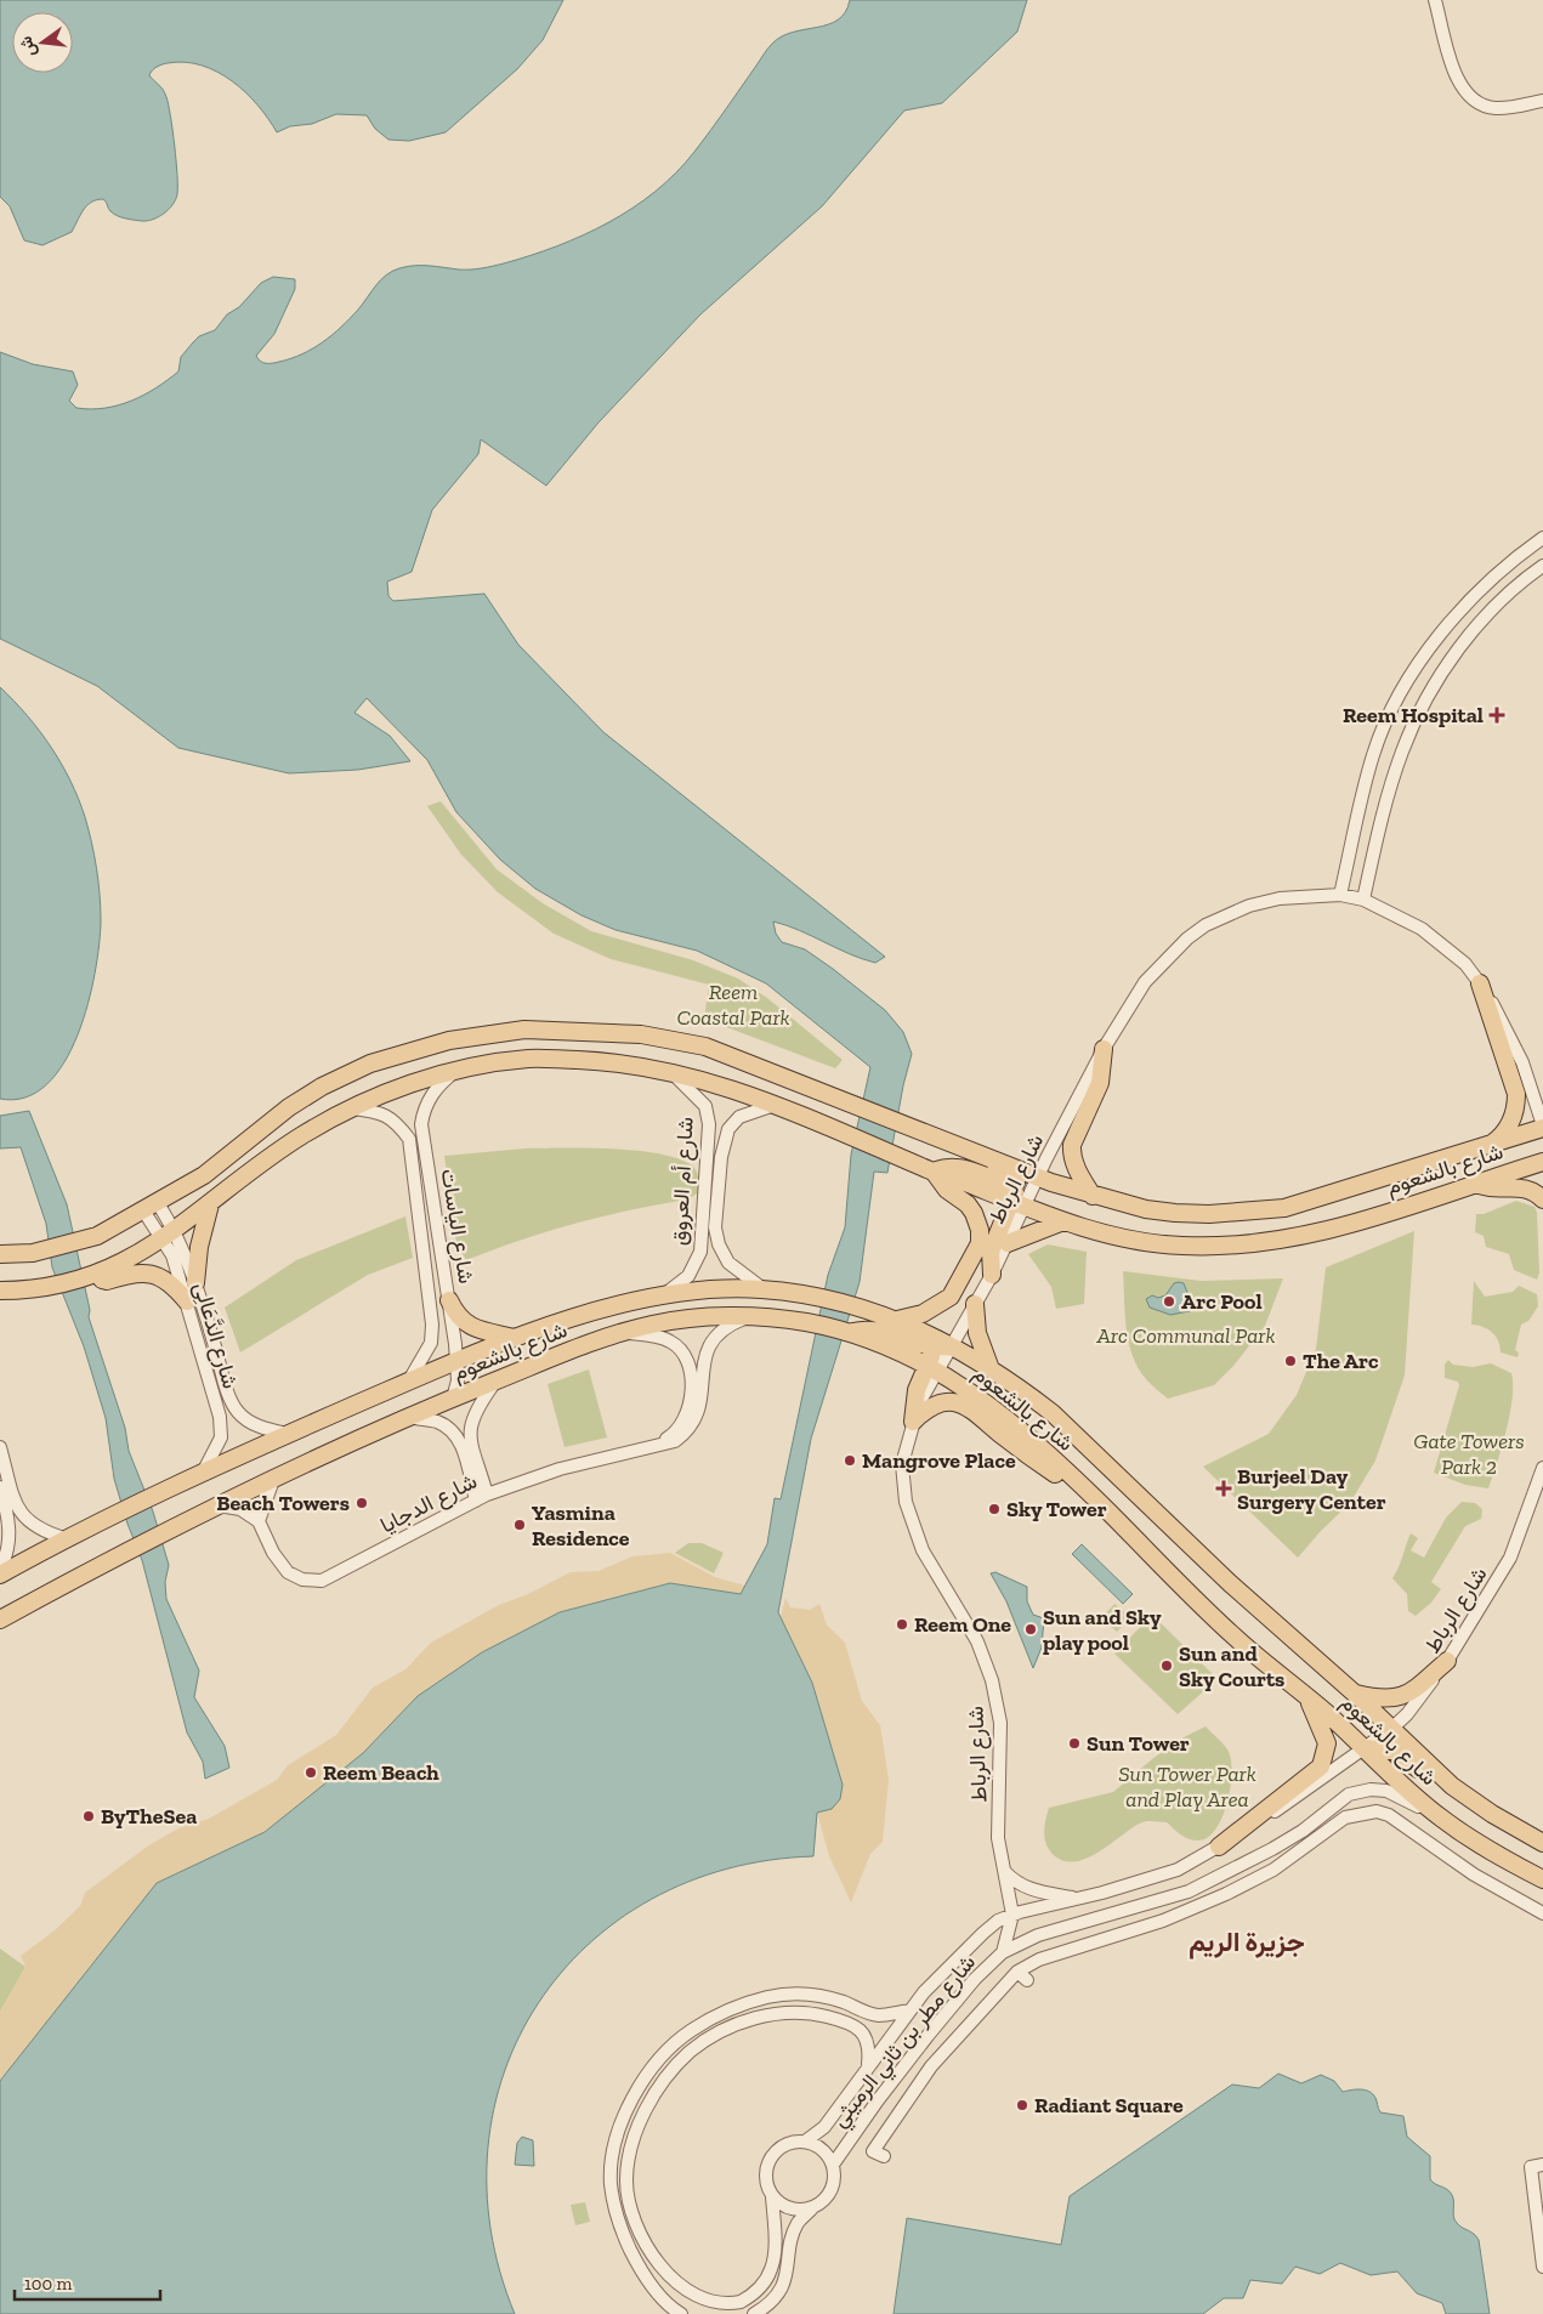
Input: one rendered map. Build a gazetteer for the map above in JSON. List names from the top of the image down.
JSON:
{
  "streets": {
    "main road": ["شارع بالشعوم"],
    "street": [
      "شارع الرباط",
      "شارع أم العروق",
      "شارع الياسات",
      "شارع الدَّعَالِى",
      "شارع الدجايا",
      "شارع مطر بن ثاني الرميثي"
    ]
  },
  "crossings": [
    ["شارع بالشعوم", "شارع الرباط"],
    ["شارع بالشعوم", "شارع أم العروق"],
    ["شارع بالشعوم", "شارع الياسات"],
    ["شارع بالشعوم", "شارع الدَّعَالِى"],
    ["شارع بالشعوم", "شارع الدجايا"],
    ["شارع بالشعوم", "شارع مطر بن ثاني الرميثي"],
    ["شارع الرباط", "شارع مطر بن ثاني الرميثي"]
  ],
  "districts": ["جزيرة الريم"],
  "parks": [
    "Reem Coastal Park",
    "Arc Communal Park",
    "Gate Towers Park 2",
    "Sun Tower Park and Play Area"
  ],
  "places": {
    "health": ["Reem Hospital", "Burjeel Day Surgery Center"],
    "other": [
      "Arc Pool",
      "The Arc",
      "Mangrove Place",
      "Beach Towers",
      "Sky Tower",
      "Yasmina Residence",
      "Reem One",
      "Sun and Sky play pool",
      "Sun and Sky Courts",
      "Sun Tower",
      "Reem Beach",
      "ByTheSea",
      "Radiant Square"
    ]
  },
  "scale_bar": "100 m",
  "north": "left"
}
